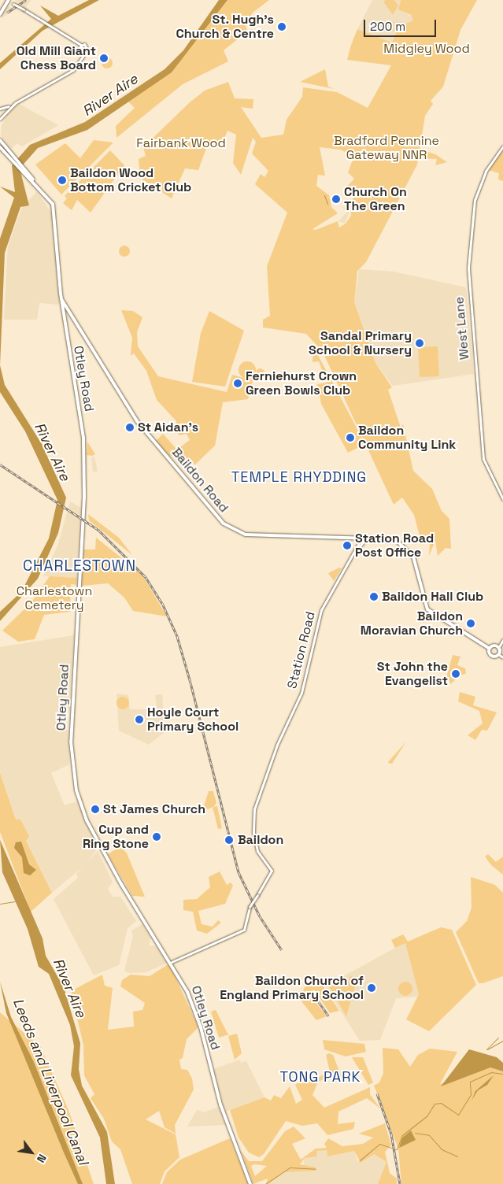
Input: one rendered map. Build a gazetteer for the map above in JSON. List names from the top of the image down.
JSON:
{
  "streets": {
    "main road": ["Otley Road", "Baildon Road"],
    "street": ["West Lane", "Station Road"]
  },
  "crossings": [
    ["Otley Road", "Baildon Road"],
    ["Otley Road", "Station Road"],
    ["Baildon Road", "Station Road"]
  ],
  "districts": ["TEMPLE RHYDDING", "CHARLESTOWN", "TONG PARK"],
  "water": ["River Aire", "Leeds and Liverpool Canal"],
  "parks": [
    "Midgley Wood",
    "Bradford Pennine Gateway NNR",
    "Fairbank Wood",
    "Charlestown Cemetery"
  ],
  "places": [
    "St. Hugh's Church & Centre",
    "Old Mill Giant Chess Board",
    "Baildon Wood Bottom Cricket Club",
    "Church On The Green",
    "Sandal Primary School & Nursery",
    "Ferniehurst Crown Green Bowls Club",
    "St Aidan's",
    "Baildon Community Link",
    "Station Road Post Office",
    "Baildon Hall Club",
    "Baildon Moravian Church",
    "St John the Evangelist",
    "Hoyle Court Primary School",
    "St James Church",
    "Cup and Ring Stone",
    "Baildon",
    "Baildon Church of England Primary School"
  ],
  "scale_bar": "200 m",
  "north": "bottom right"
}
